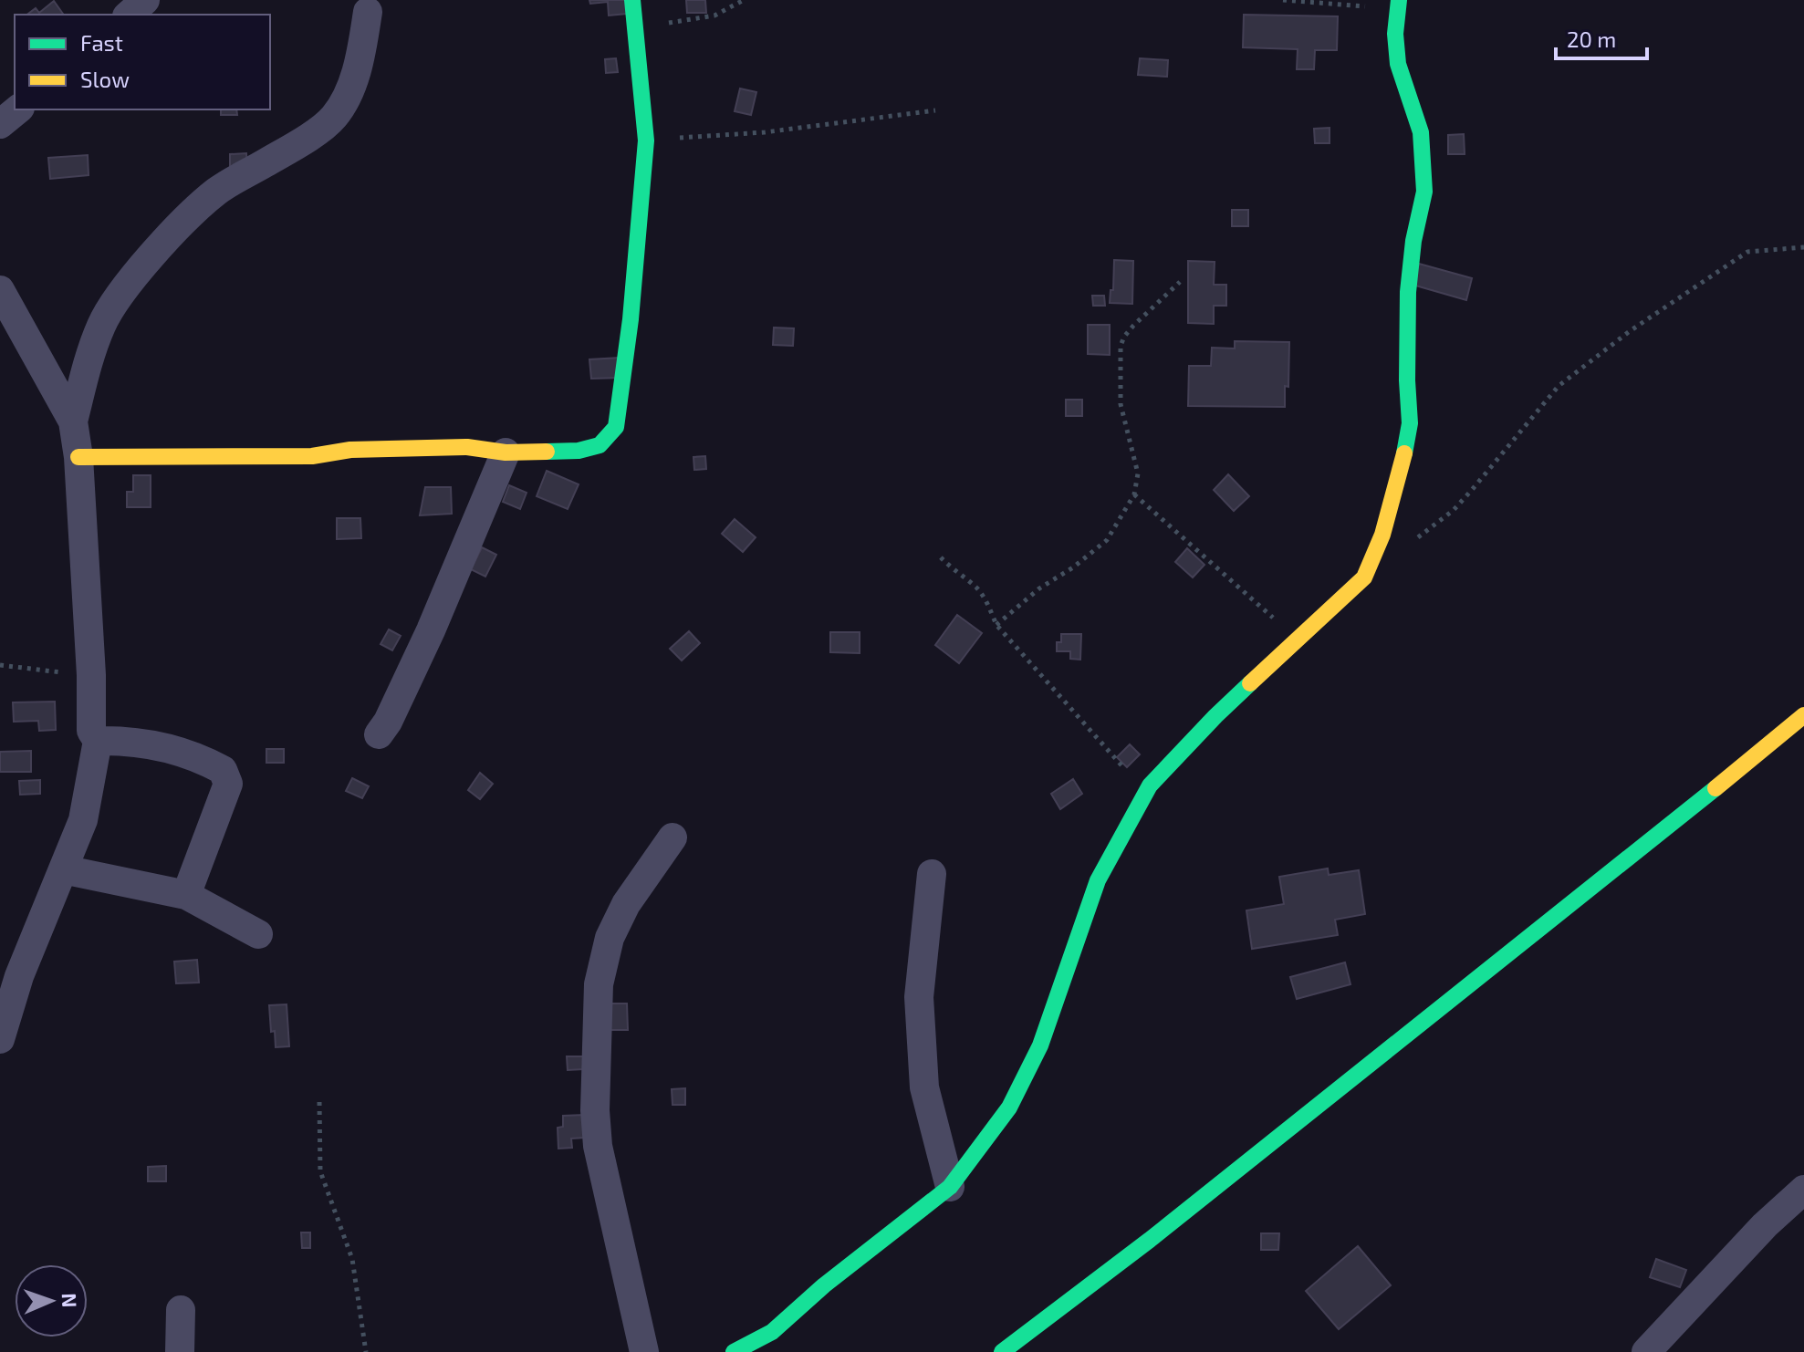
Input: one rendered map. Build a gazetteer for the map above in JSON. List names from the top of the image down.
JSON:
{
  "legend": ["Fast", "Slow"],
  "scale_bar": "20 m",
  "north": "right"
}
